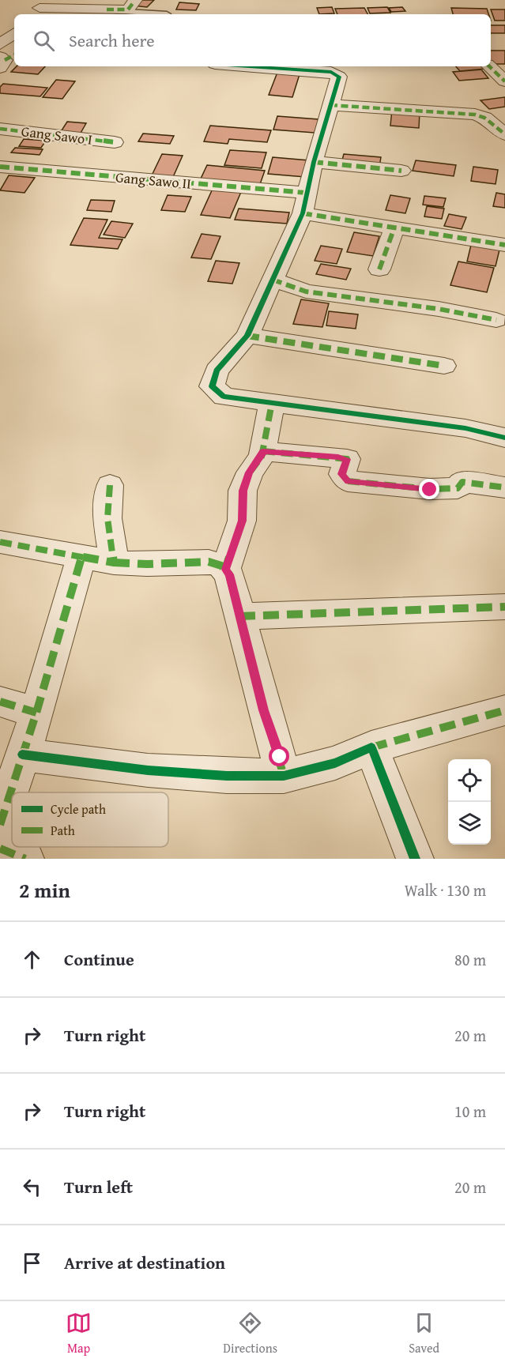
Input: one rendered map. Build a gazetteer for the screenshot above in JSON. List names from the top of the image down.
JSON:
{
  "streets": {
    "street": ["Gang Sawo I", "Gang Sawo II"]
  },
  "legend": ["Cycle path", "Path"],
  "page": {
    "search": "Search here",
    "heading": ["2 min", "Walk · 130 m"],
    "list": [
      ["Continue", "80 m"],
      ["Turn right", "20 m"],
      ["Turn right", "10 m"],
      ["Turn left", "20 m"],
      "Arrive at destination"
    ],
    "nav": ["Map", "Directions", "Saved"]
  }
}
